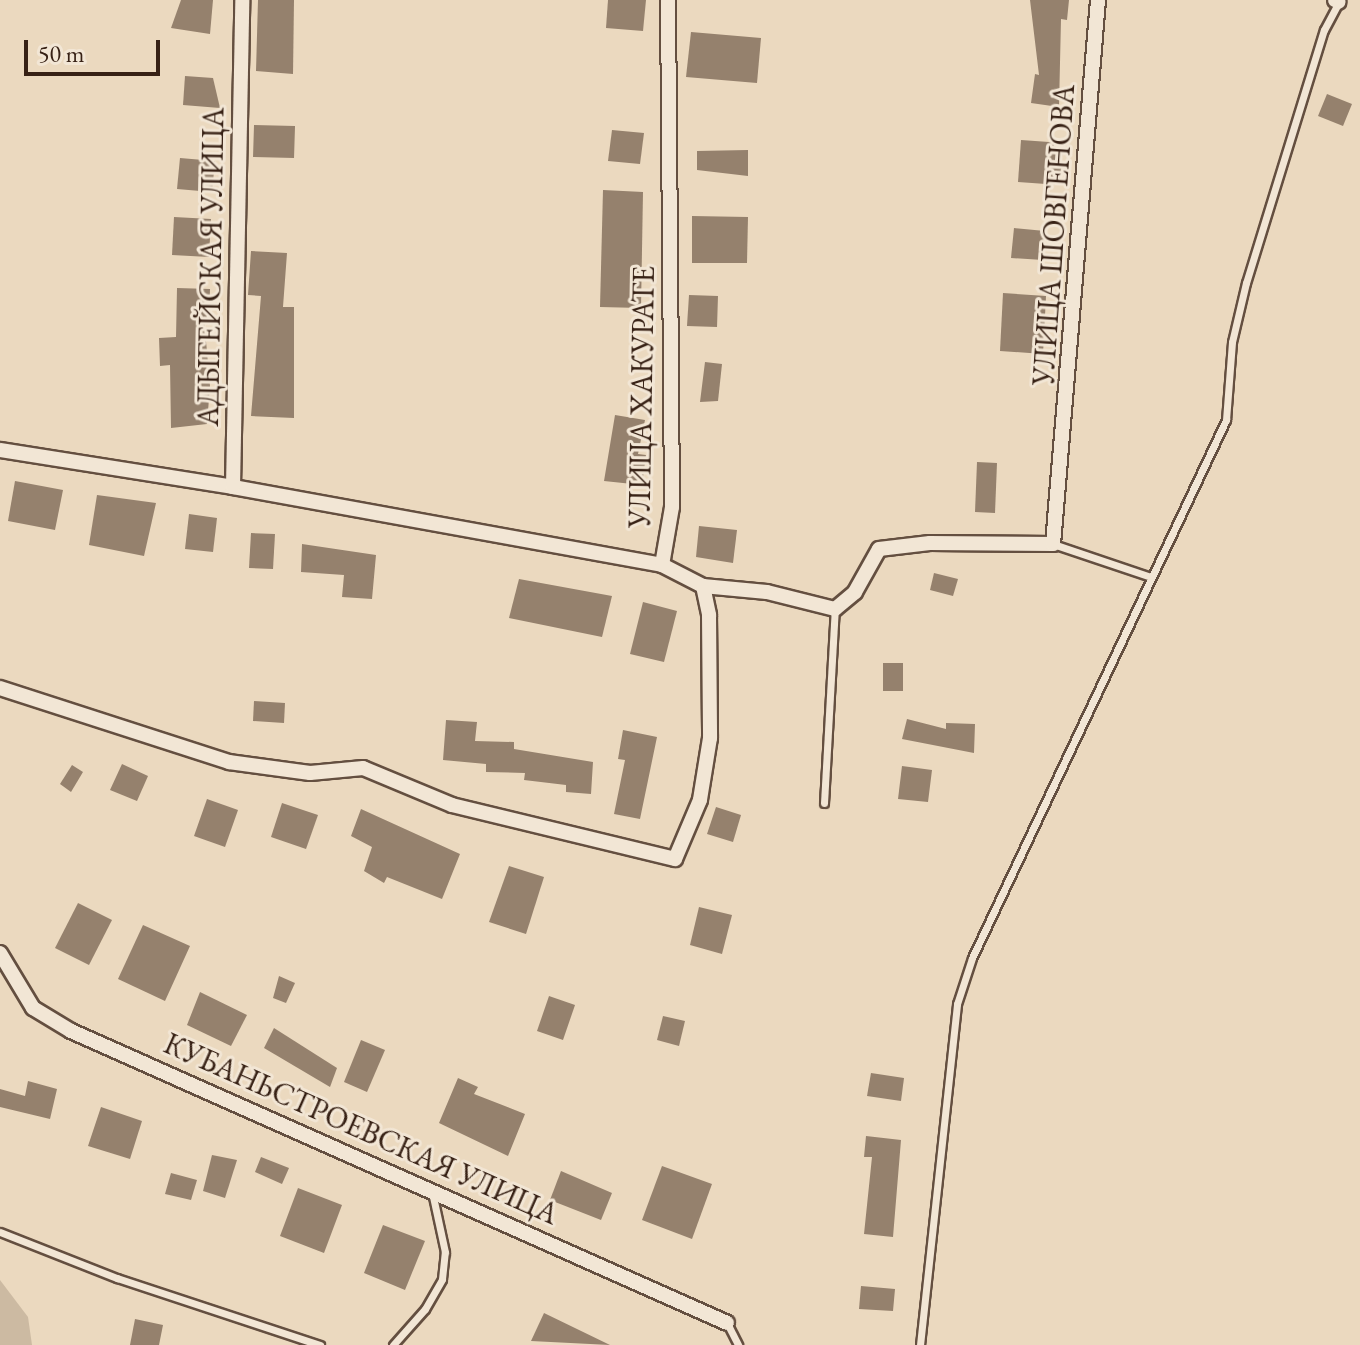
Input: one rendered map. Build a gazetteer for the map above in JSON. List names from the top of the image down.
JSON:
{
  "streets": {
    "street": [
      "УЛИЦА ШОВГЕНОВА",
      "АДЫГЕЙСКАЯ УЛИЦА",
      "УЛИЦА ХАКУРАТЕ",
      "КУБАНЬСТРОЕВСКАЯ УЛИЦА"
    ]
  },
  "scale_bar": "50 m"
}
